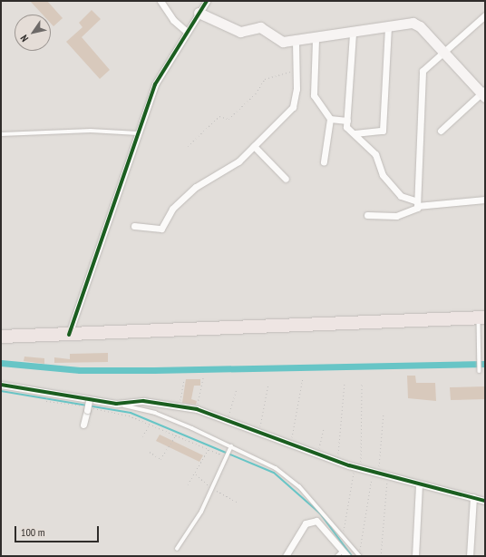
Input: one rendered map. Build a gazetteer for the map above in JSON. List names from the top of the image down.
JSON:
{
  "scale_bar": "100 m",
  "north": "bottom left"
}
